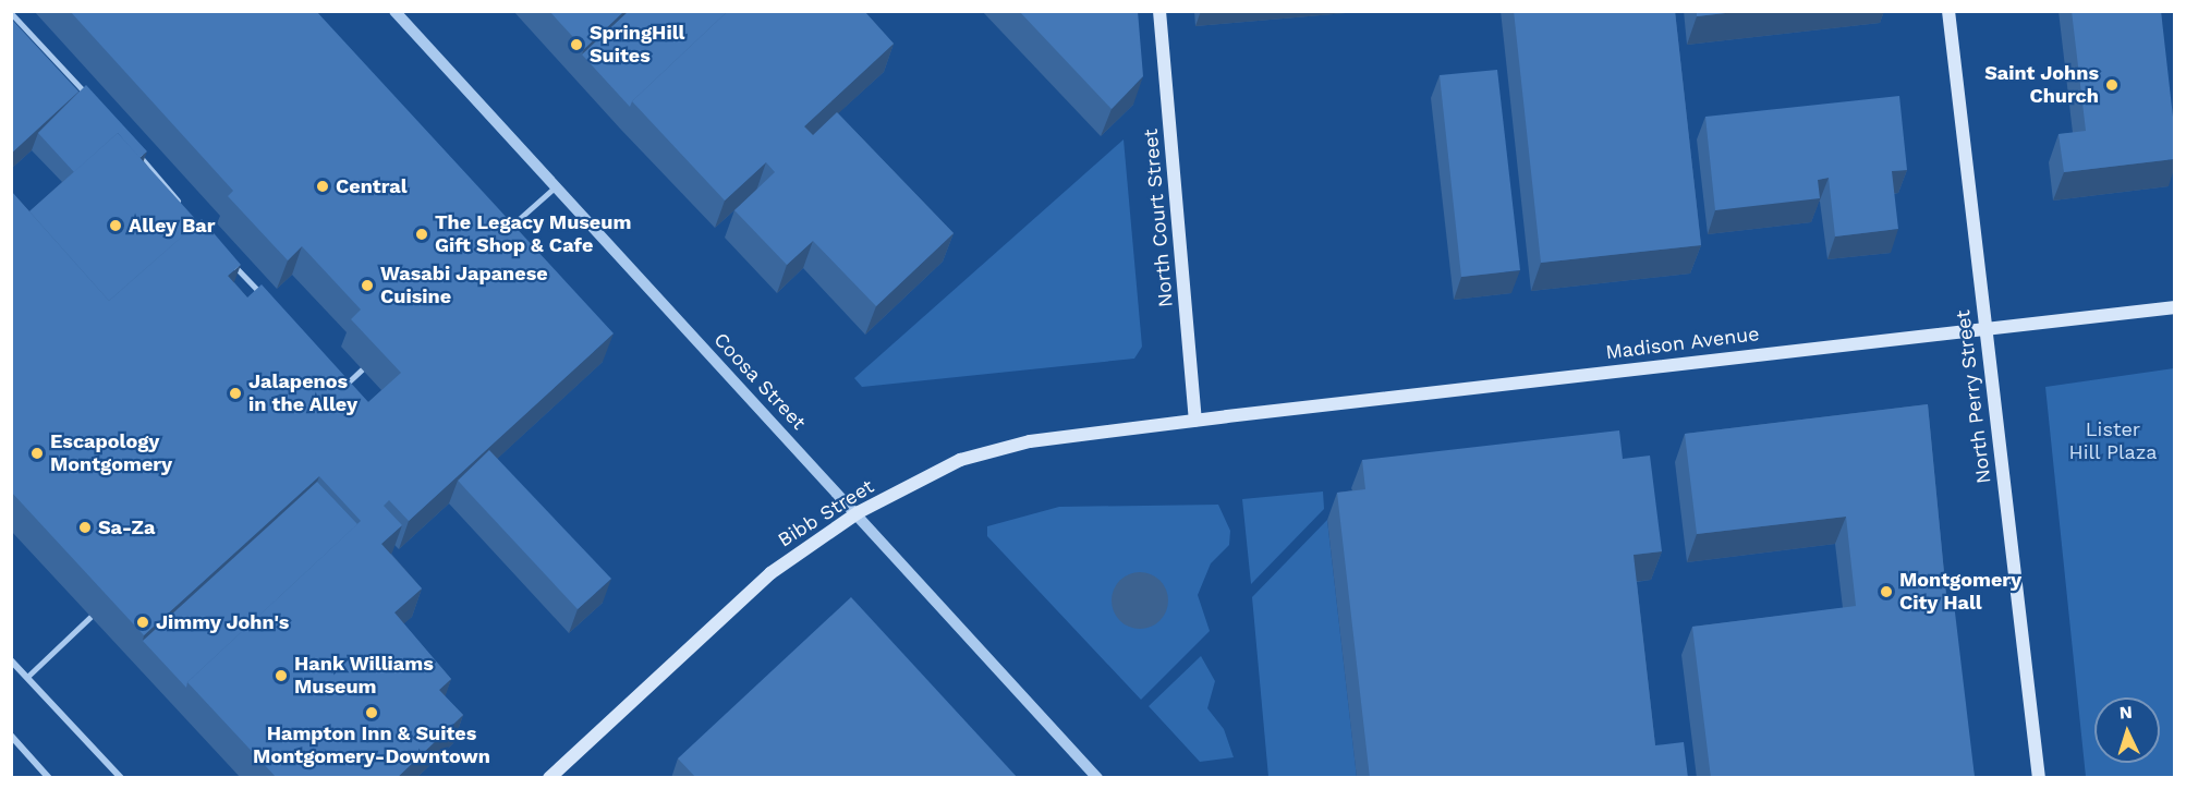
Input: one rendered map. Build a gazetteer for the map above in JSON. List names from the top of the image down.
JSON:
{
  "streets": {
    "main road": [
      "North Court Street",
      "Madison Avenue",
      "North Perry Street",
      "Bibb Street"
    ],
    "street": ["Coosa Street"]
  },
  "crossings": [
    ["North Court Street", "Madison Avenue"],
    ["North Court Street", "Bibb Street"],
    ["Madison Avenue", "North Perry Street"],
    ["Madison Avenue", "Bibb Street"],
    ["Coosa Street", "Bibb Street"]
  ],
  "parks": ["Lister Hill Plaza"],
  "places": [
    "SpringHill Suites",
    "Saint Johns Church",
    "Central",
    "Alley Bar",
    "The Legacy Museum Gift Shop & Cafe",
    "Wasabi Japanese Cuisine",
    "Jalapenos in the Alley",
    "Escapology Montgomery",
    "Sa-Za",
    "Montgomery City Hall",
    "Jimmy John's",
    "Hank Williams Museum",
    "Hampton Inn & Suites Montgomery-Downtown"
  ],
  "north": "top"
}
